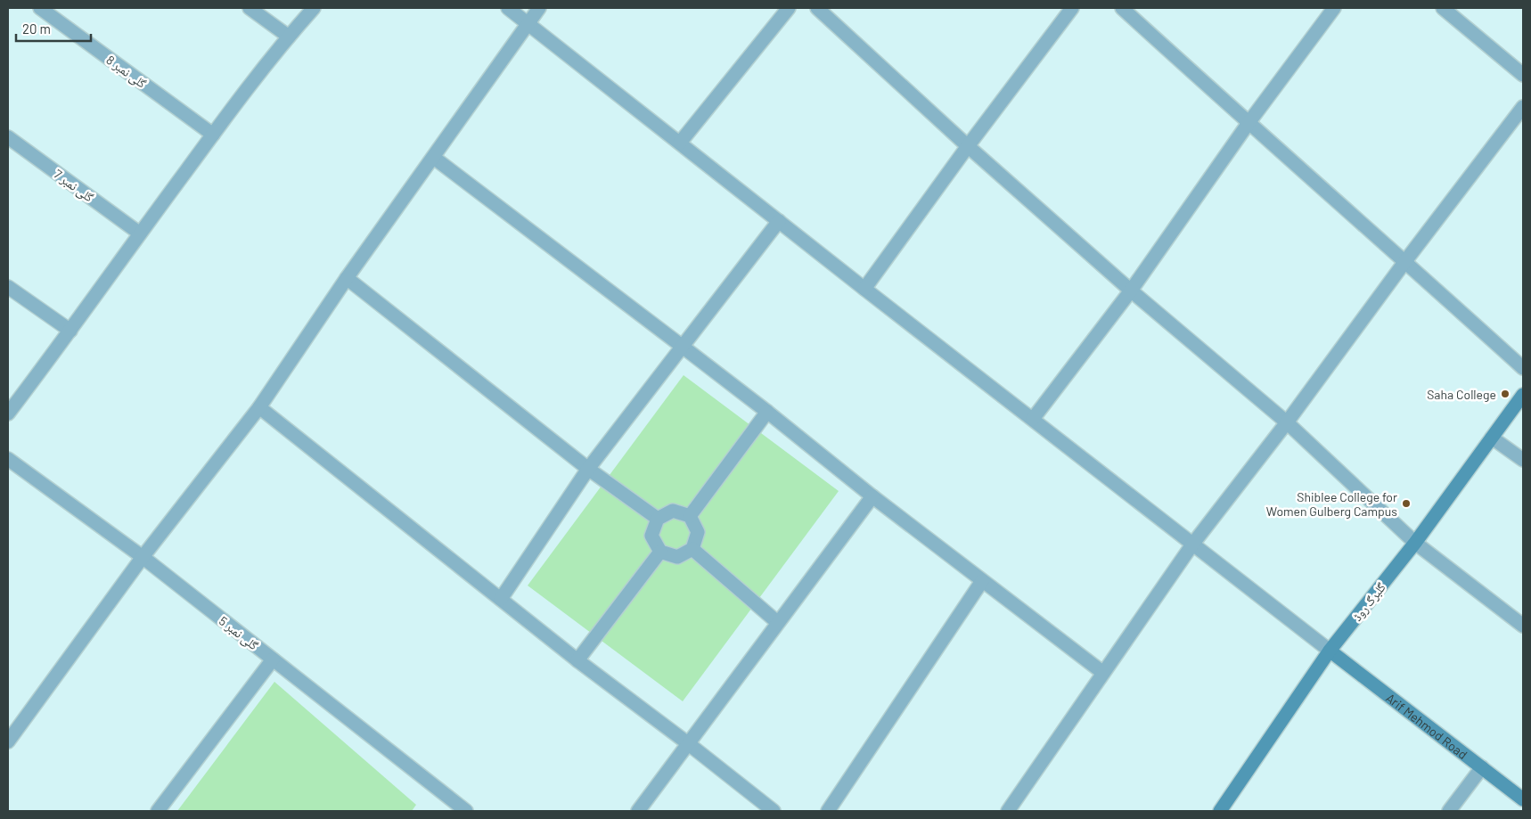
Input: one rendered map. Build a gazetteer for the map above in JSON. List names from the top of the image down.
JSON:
{
  "streets": {
    "main road": ["گلبرگ روڈ", "Arif Mehmod Road"],
    "street": ["گلی نمبر 8", "گلی نمبر 7", "گلی نمبر 5"]
  },
  "crossings": [
    ["گلبرگ روڈ", "Arif Mehmod Road"]
  ],
  "places": ["Saha College", "Shiblee College for Women Gulberg Campus"],
  "scale_bar": "20 m"
}
